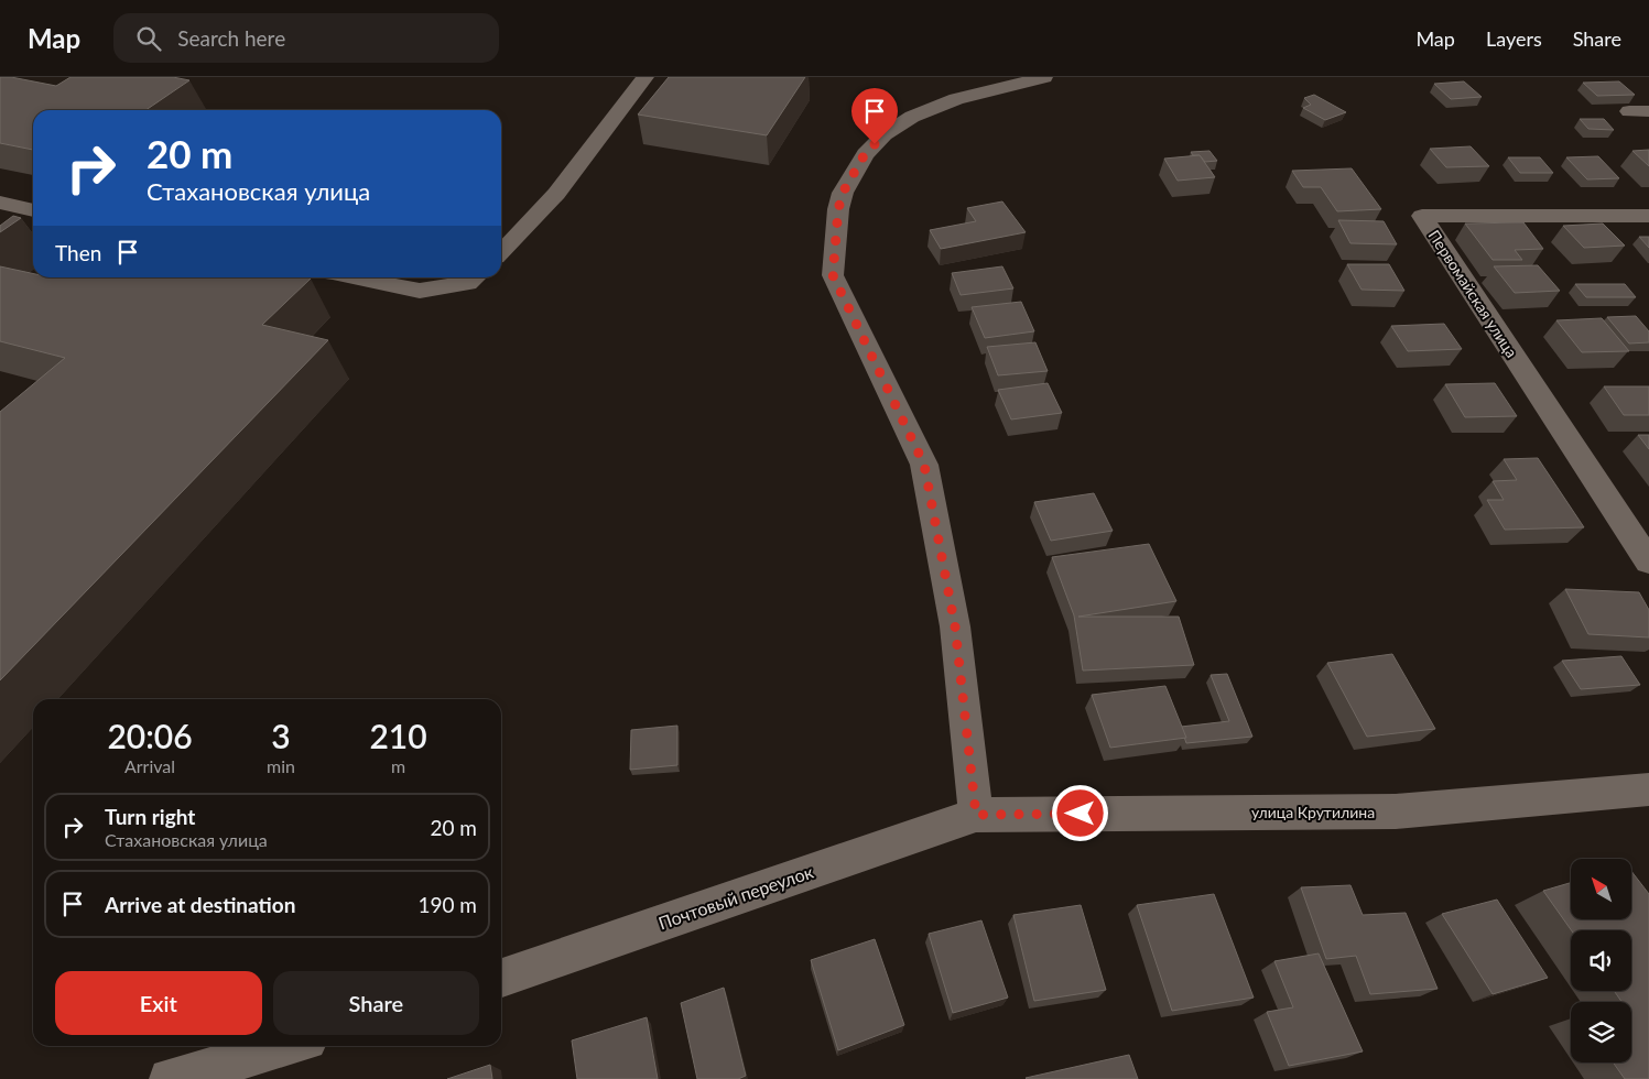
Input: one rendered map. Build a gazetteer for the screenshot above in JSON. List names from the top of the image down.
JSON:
{
  "streets": {
    "street": ["Первомайская улица", "улица Крутилина", "Почтовый переулок"]
  },
  "crossings": [
    ["улица Крутилина", "Почтовый переулок"]
  ],
  "north": "top left",
  "page": {
    "header": "Map",
    "search": "Search here",
    "nav": ["Map", "Layers", "Share"],
    "turn": ["20 m", "Стахановская улица"],
    "then": "Then",
    "eta": [
      "20:06",
      "Arrival",
      "3",
      "min",
      "210",
      "m"
    ],
    "list": [
      {
        "name": "Turn right",
        "note": "Стахановская улица",
        "value": "20 m"
      },
      {
        "name": "Arrive at destination",
        "value": "190 m"
      }
    ],
    "buttons": ["Exit", "Share"]
  }
}
